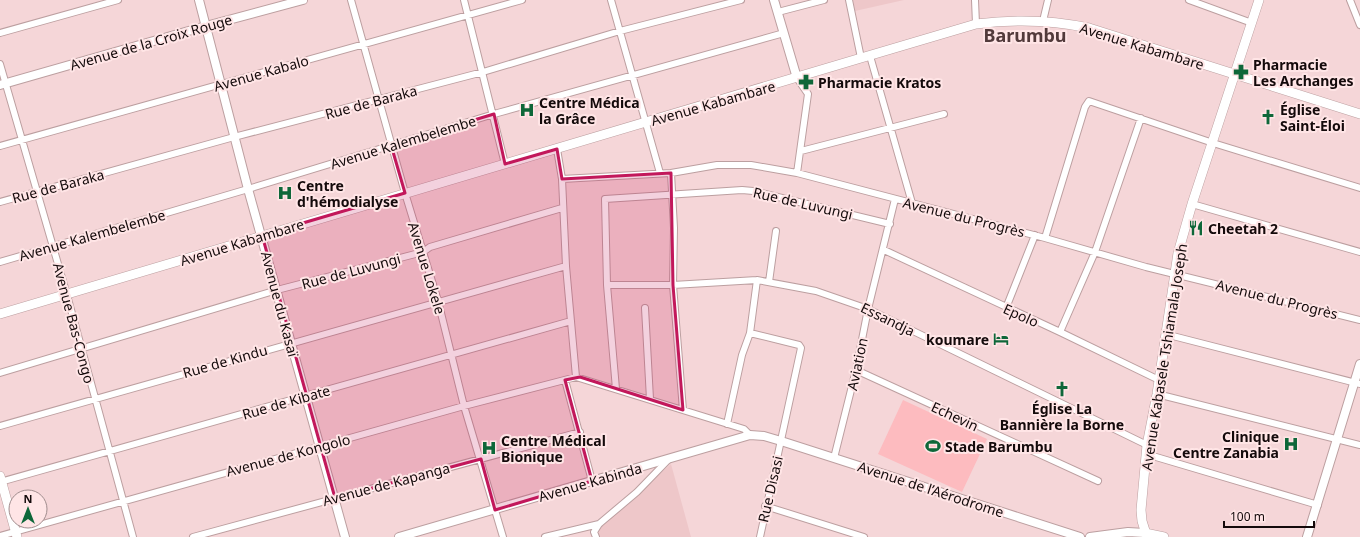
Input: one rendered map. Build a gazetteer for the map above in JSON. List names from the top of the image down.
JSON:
{
  "streets": {
    "main road": ["Avenue Kabambare", "Avenue Kabasele Tshiamala Joseph"],
    "street": [
      "Avenue de la Croix Rouge",
      "Avenue Kabalo",
      "Rue de Baraka",
      "Avenue Kalembelembe",
      "Rue de Luvungi",
      "Avenue du Progrès",
      "Avenue Lokele",
      "Avenue du Kasaï",
      "Epolo",
      "Essandja",
      "Avenue Bas-Congo",
      "Rue de Kindu",
      "Aviation",
      "Rue de Kibate",
      "Echevin",
      "Avenue de Kongolo",
      "Avenue Kabinda",
      "Avenue de Kapanga",
      "Rue Disasi",
      "Avenue de l’Aérodrome"
    ]
  },
  "crossings": [
    ["Avenue de la Croix Rouge", "Avenue du Kasaï"],
    ["Avenue de la Croix Rouge", "Avenue Bas-Congo"],
    ["Avenue Kabambare", "Avenue Lokele"],
    ["Avenue Kabambare", "Avenue du Kasaï"],
    ["Avenue Kabambare", "Avenue Bas-Congo"],
    ["Avenue Kabambare", "Avenue Kabasele Tshiamala Joseph"],
    ["Avenue Kabalo", "Avenue Lokele"],
    ["Avenue Kabalo", "Avenue du Kasaï"],
    ["Avenue Kabalo", "Avenue Bas-Congo"],
    ["Rue de Baraka", "Avenue Lokele"],
    ["Rue de Baraka", "Avenue du Kasaï"],
    ["Rue de Baraka", "Avenue Bas-Congo"],
    ["Avenue Kalembelembe", "Avenue Lokele"],
    ["Avenue Kalembelembe", "Avenue du Kasaï"],
    ["Avenue Kalembelembe", "Avenue Bas-Congo"],
    ["Rue de Luvungi", "Avenue Lokele"],
    ["Rue de Luvungi", "Avenue du Kasaï"],
    ["Rue de Luvungi", "Essandja"],
    ["Rue de Luvungi", "Avenue Bas-Congo"],
    ["Rue de Luvungi", "Aviation"],
    ["Avenue du Progrès", "Avenue Kabasele Tshiamala Joseph"],
    ["Avenue du Progrès", "Aviation"],
    ["Avenue Lokele", "Rue de Kindu"],
    ["Avenue Lokele", "Rue de Kibate"],
    ["Avenue Lokele", "Avenue de Kongolo"],
    ["Avenue Lokele", "Avenue Kabinda"],
    ["Avenue Lokele", "Avenue de Kapanga"],
    ["Avenue du Kasaï", "Rue de Kindu"],
    ["Avenue du Kasaï", "Rue de Kibate"],
    ["Avenue du Kasaï", "Avenue de Kongolo"],
    ["Avenue du Kasaï", "Avenue de Kapanga"],
    ["Epolo", "Avenue Kabasele Tshiamala Joseph"],
    ["Epolo", "Aviation"],
    ["Essandja", "Avenue Kabasele Tshiamala Joseph"],
    ["Essandja", "Aviation"],
    ["Avenue Bas-Congo", "Rue de Kindu"],
    ["Avenue Bas-Congo", "Rue de Kibate"],
    ["Avenue Bas-Congo", "Avenue de Kongolo"],
    ["Aviation", "Echevin"],
    ["Aviation", "Avenue de l’Aérodrome"],
    ["Avenue Kabinda", "Rue Disasi"],
    ["Avenue Kabinda", "Avenue de l’Aérodrome"],
    ["Rue Disasi", "Avenue de l’Aérodrome"]
  ],
  "districts": ["Barumbu"],
  "places": {
    "pharmacy": ["Pharmacie Les Archanges", "Pharmacie Kratos"],
    "hospital": [
      "Centre Médica la Grâce",
      "Centre d'hémodialyse",
      "Clinique Centre Zanabia",
      "Centre Médical Bionique"
    ],
    "church": ["Église Saint-Éloi", "Église La Bannière la Borne"],
    "restaurant": ["Cheetah 2"],
    "hotel": ["koumare"],
    "sports": ["Stade Barumbu"]
  },
  "scale_bar": "100 m",
  "north": "top"
}
